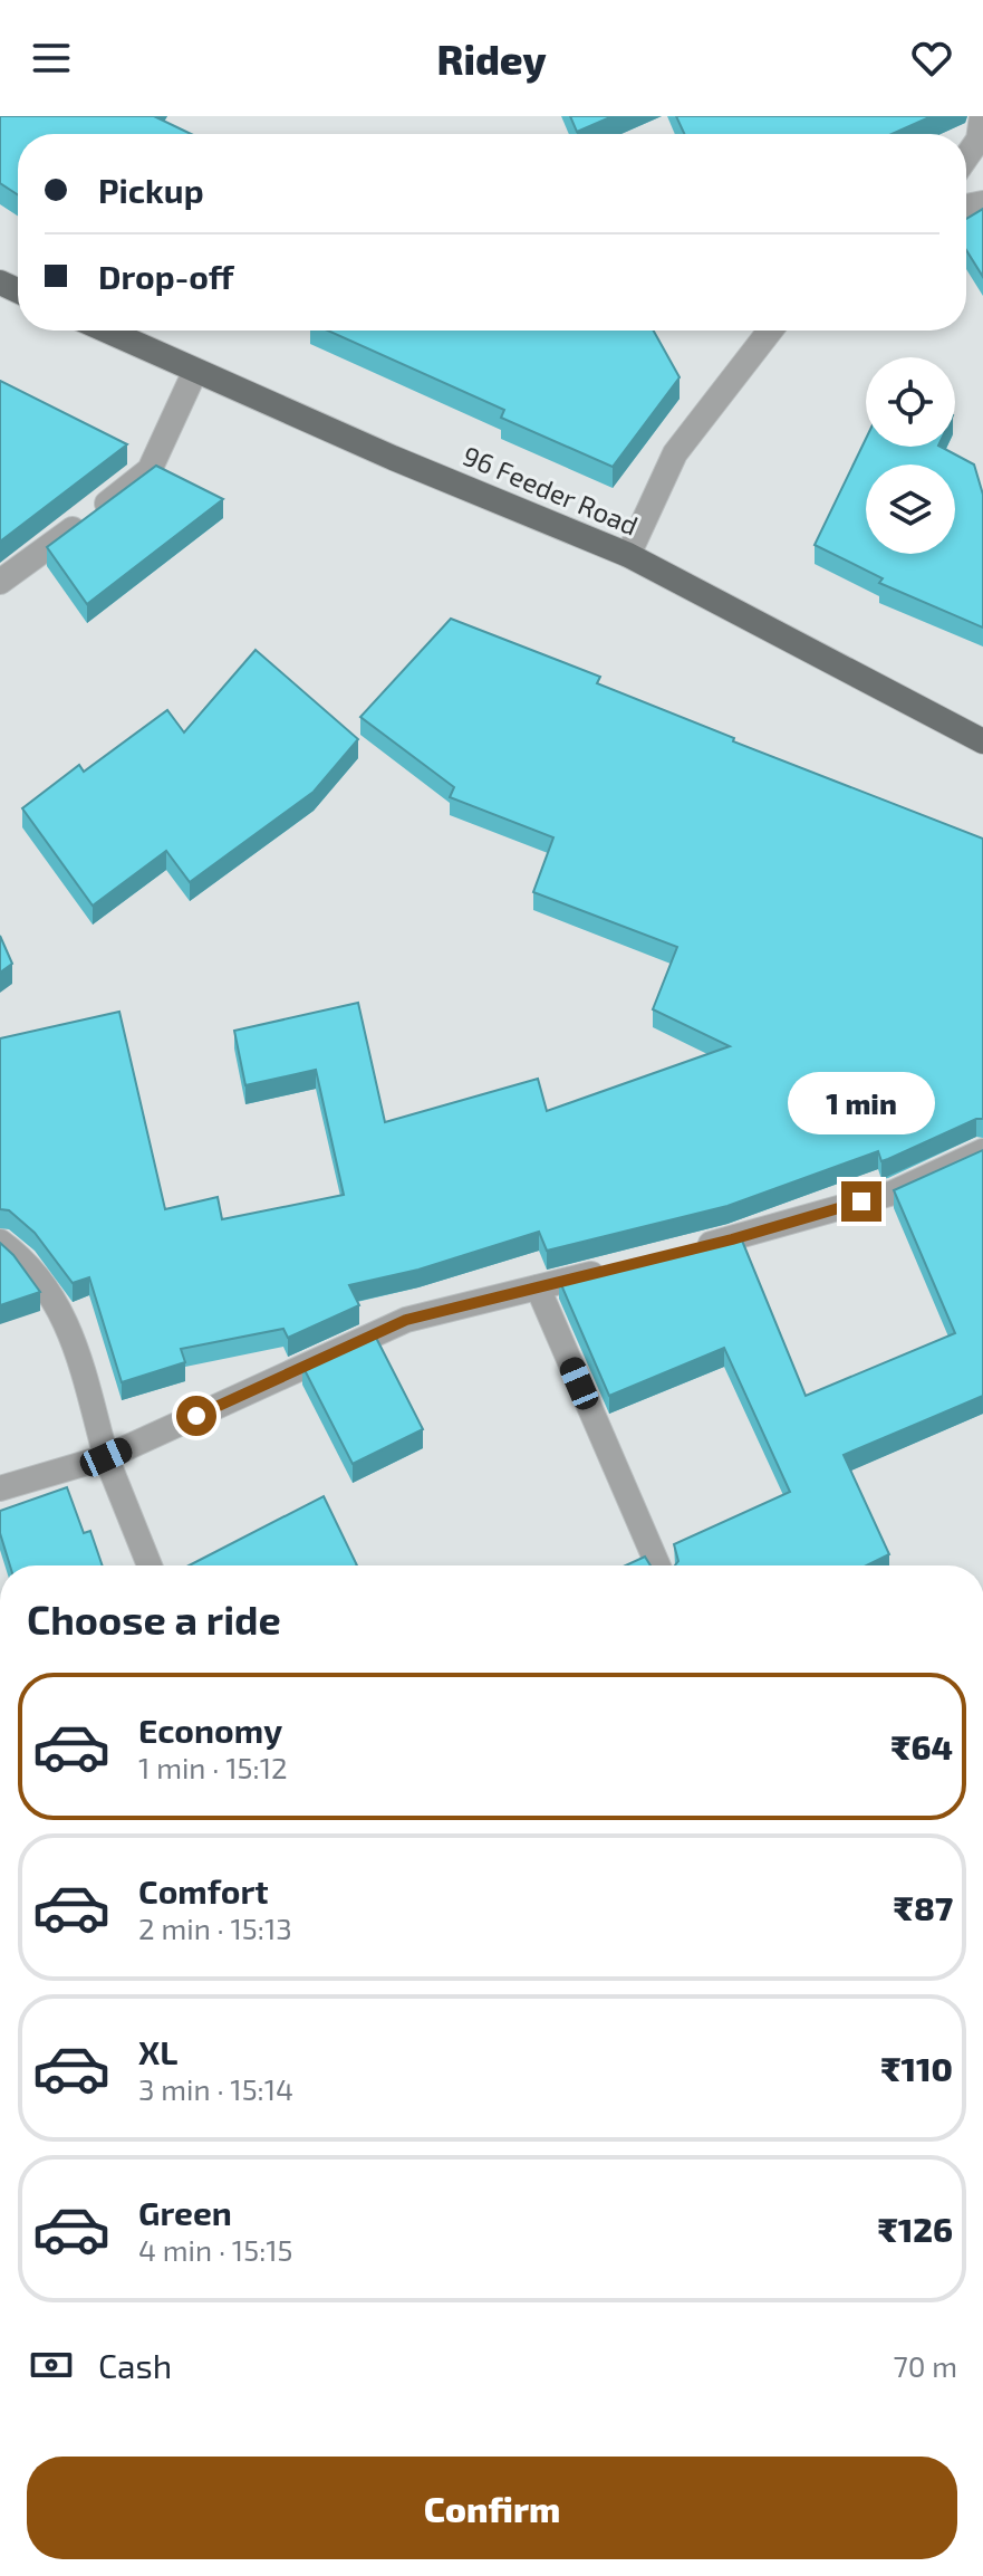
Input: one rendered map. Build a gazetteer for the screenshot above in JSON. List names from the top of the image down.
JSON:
{
  "streets": {
    "main road": ["96 Feeder Road"]
  },
  "page": {
    "header": "Ridey",
    "banner": ["Pickup", "Drop-off"],
    "bubble": "1 min",
    "heading": "Choose a ride",
    "list": [
      {
        "name": "Economy",
        "note": "1 min · 15:12",
        "value": "₹64"
      },
      {
        "name": "Comfort",
        "note": "2 min · 15:13",
        "value": "₹87"
      },
      {
        "name": "XL",
        "note": "3 min · 15:14",
        "value": "₹110"
      },
      {
        "name": "Green",
        "note": "4 min · 15:15",
        "value": "₹126"
      }
    ],
    "pay": ["Cash", "70 m"],
    "buttons": "Confirm"
  }
}
